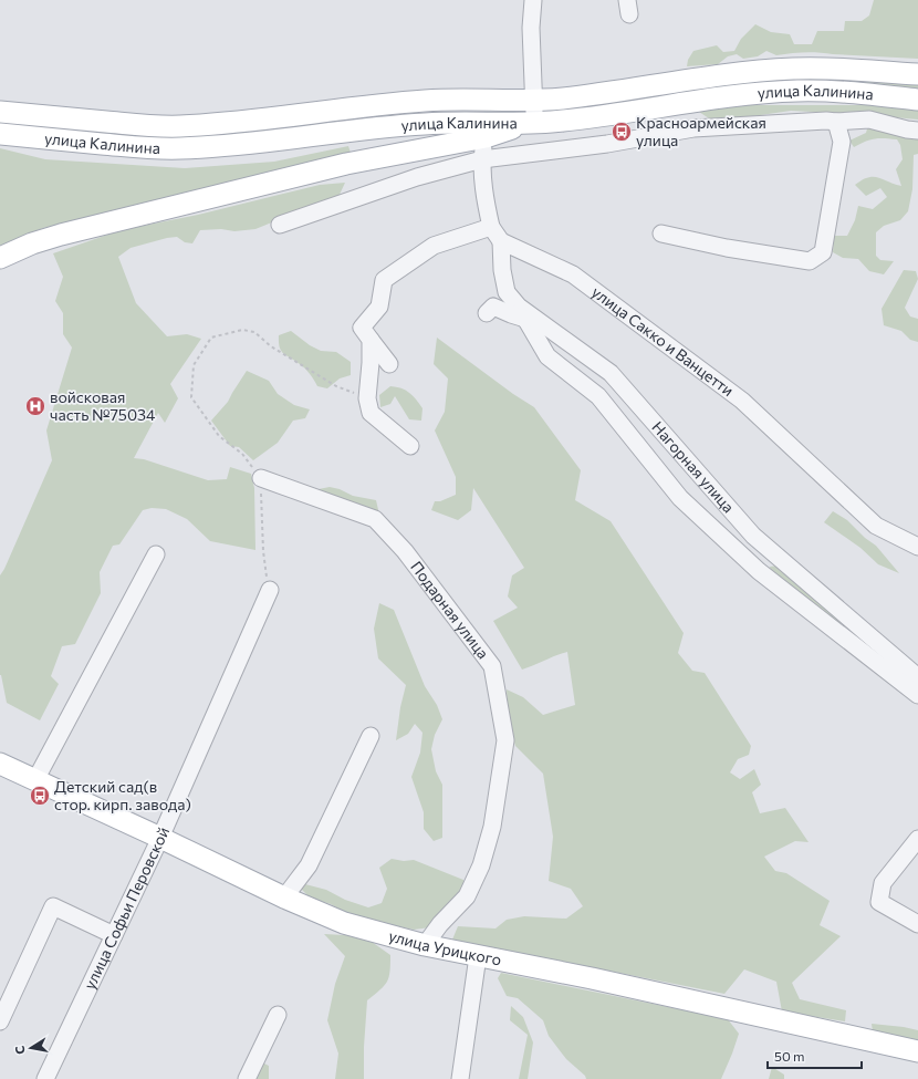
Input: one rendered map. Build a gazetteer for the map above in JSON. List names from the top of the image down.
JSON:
{
  "streets": {
    "main road": ["улица Калинина", "улица Урицкого"],
    "street": [
      "улица Сакко и Ванцетти",
      "Нагорная улица",
      "Подарная улица",
      "улица Софьи Перовской"
    ]
  },
  "crossings": [
    ["улица Сакко и Ванцетти", "Нагорная улица"],
    ["Подарная улица", "улица Урицкого"],
    ["улица Софьи Перовской", "улица Урицкого"]
  ],
  "places": {
    "bus stop": ["Красноармейская улица", "Детский сад(в стор. кирп. завода)"],
    "hospital": ["войсковая часть №75034"]
  },
  "scale_bar": "50 m",
  "north": "left"
}
